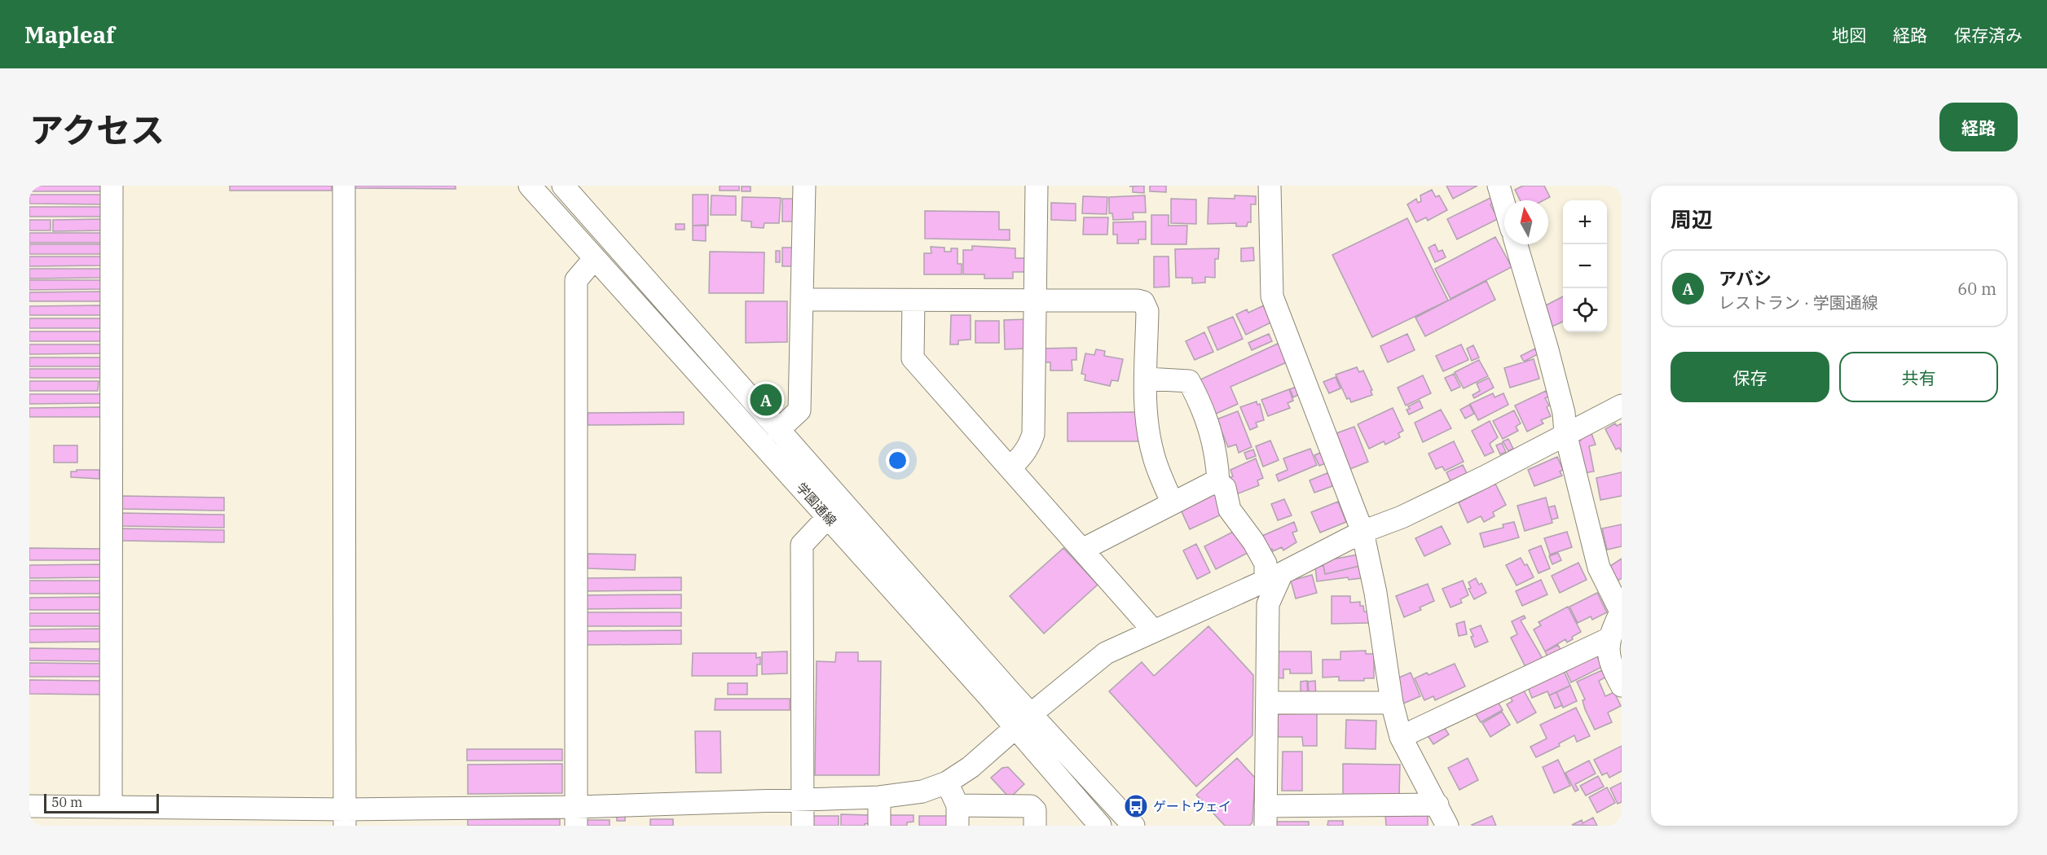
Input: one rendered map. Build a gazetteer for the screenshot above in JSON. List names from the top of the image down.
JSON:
{
  "streets": {
    "street": ["学園通線"]
  },
  "places": {
    "bus stop": ["ゲートウェイ"]
  },
  "scale_bar": "50 m",
  "north": "top",
  "page": {
    "header": "Mapleaf",
    "nav": ["地図", "経路", "保存済み"],
    "title": "アクセス",
    "buttons": [
      "経路",
      ["保存", "共有"]
    ],
    "heading": "周辺",
    "map_buttons": ["+", "−"],
    "list": [
      {
        "mark": "A",
        "name": "アバシ",
        "note": "レストラン · 学園通線",
        "value": "60 m"
      }
    ],
    "pins": "A",
    "scale": "50 m"
  }
}
